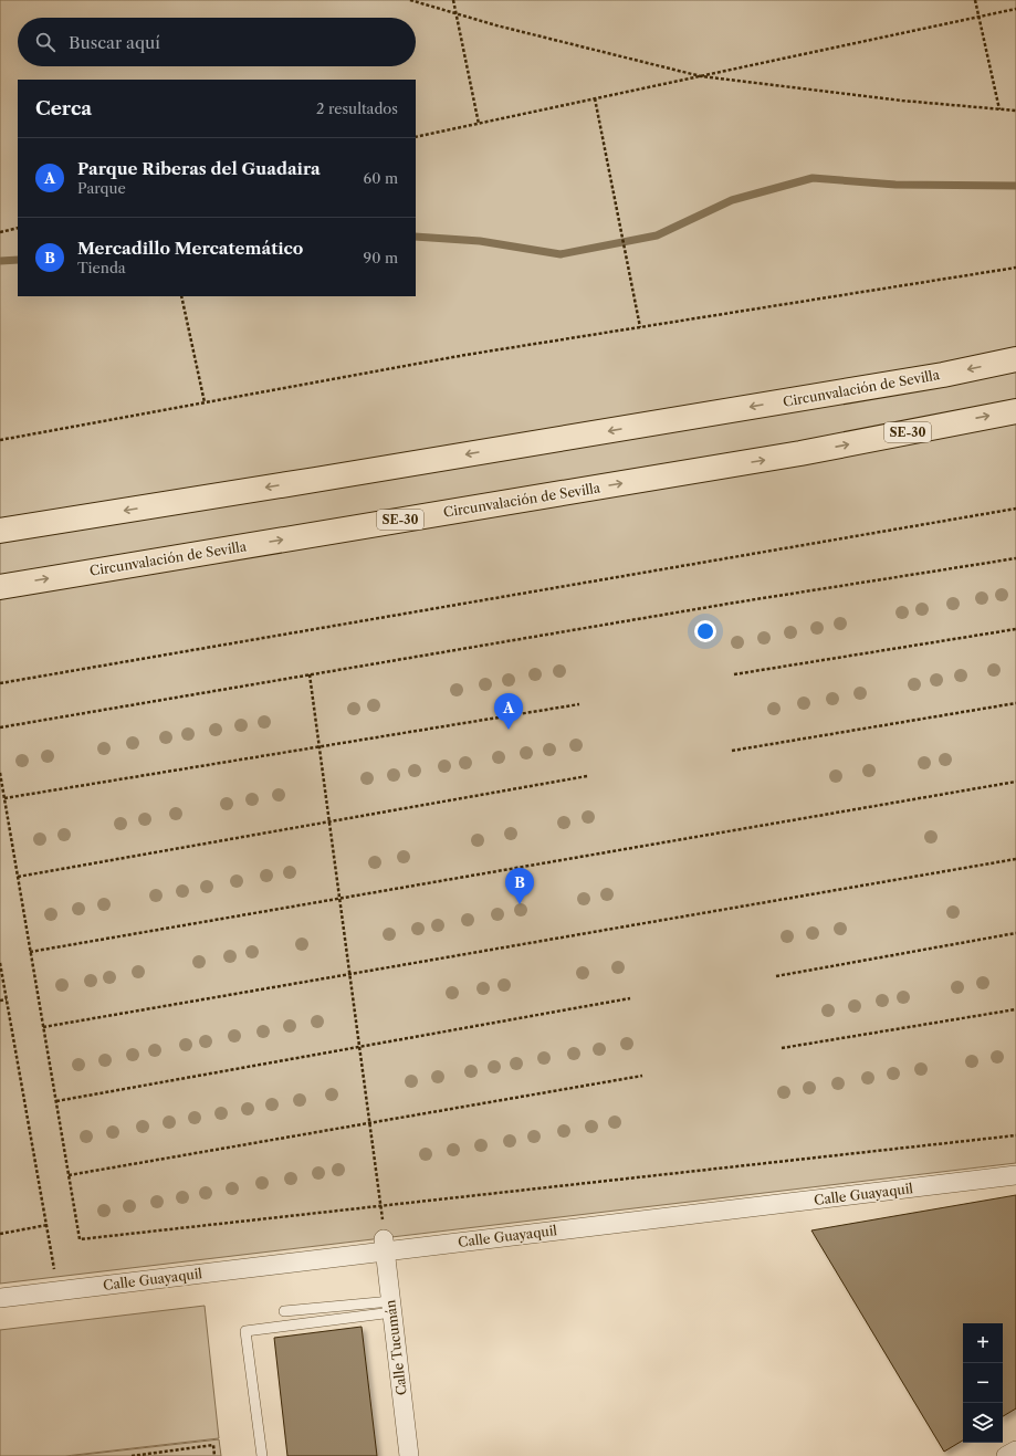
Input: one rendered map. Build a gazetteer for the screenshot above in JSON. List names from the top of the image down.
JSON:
{
  "streets": {
    "highway": ["Circunvalación de Sevilla", "SE-30"],
    "street": ["Calle Guayaquil", "Calle Tucumán"]
  },
  "crossings": [
    ["Calle Guayaquil", "Calle Tucumán"]
  ],
  "page": {
    "search": "Buscar aquí",
    "heading": ["Cerca", "2 resultados"],
    "list": [
      {
        "mark": "A",
        "name": "Parque Riberas del Guadaira",
        "note": "Parque",
        "value": "60 m"
      },
      {
        "mark": "B",
        "name": "Mercadillo Mercatemático",
        "note": "Tienda",
        "value": "90 m"
      }
    ],
    "pins": ["A", "B"],
    "map_buttons": ["+", "−"]
  }
}
